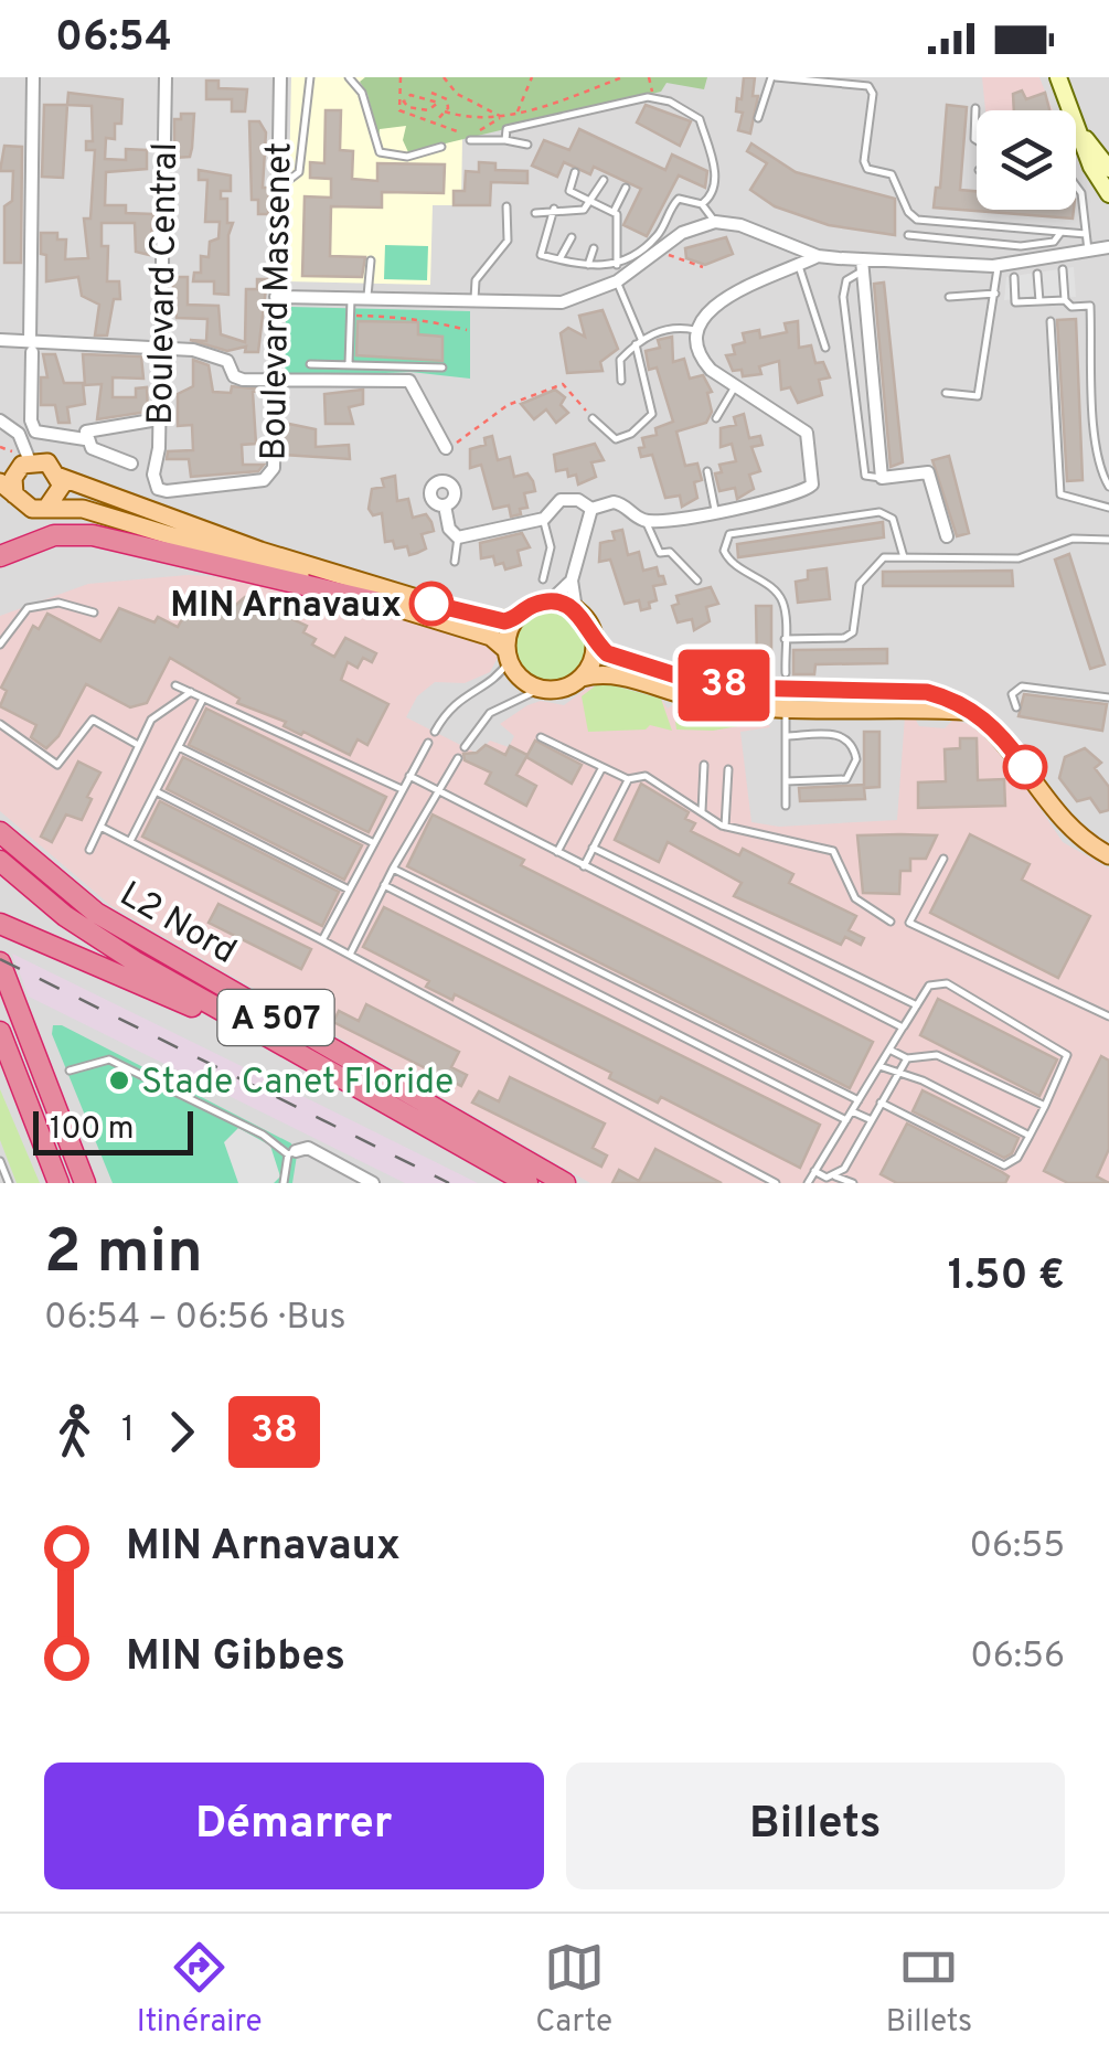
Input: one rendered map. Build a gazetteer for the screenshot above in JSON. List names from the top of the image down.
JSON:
{
  "streets": {
    "highway": ["L2 Nord", "A 507"],
    "street": ["Boulevard Central", "Boulevard Massenet"]
  },
  "crossings": [
    ["Boulevard Central", "Boulevard Massenet"]
  ],
  "places": ["MIN Arnavaux", "Stade Canet Floride"],
  "lines": ["bus line 38"],
  "scale_bar": "100 m",
  "page": {
    "status": "06:54",
    "on_map": "38",
    "scale": "100 m",
    "heading": ["2 min", "06:54 – 06:56 · Bus", "1.50 €"],
    "legs": ["1", "38"],
    "list": [
      {
        "name": "MIN Arnavaux",
        "value": "06:55"
      },
      {
        "name": "MIN Gibbes",
        "value": "06:56"
      }
    ],
    "buttons": ["Démarrer", "Billets"],
    "tabs": ["Itinéraire", "Carte", "Billets"]
  }
}
